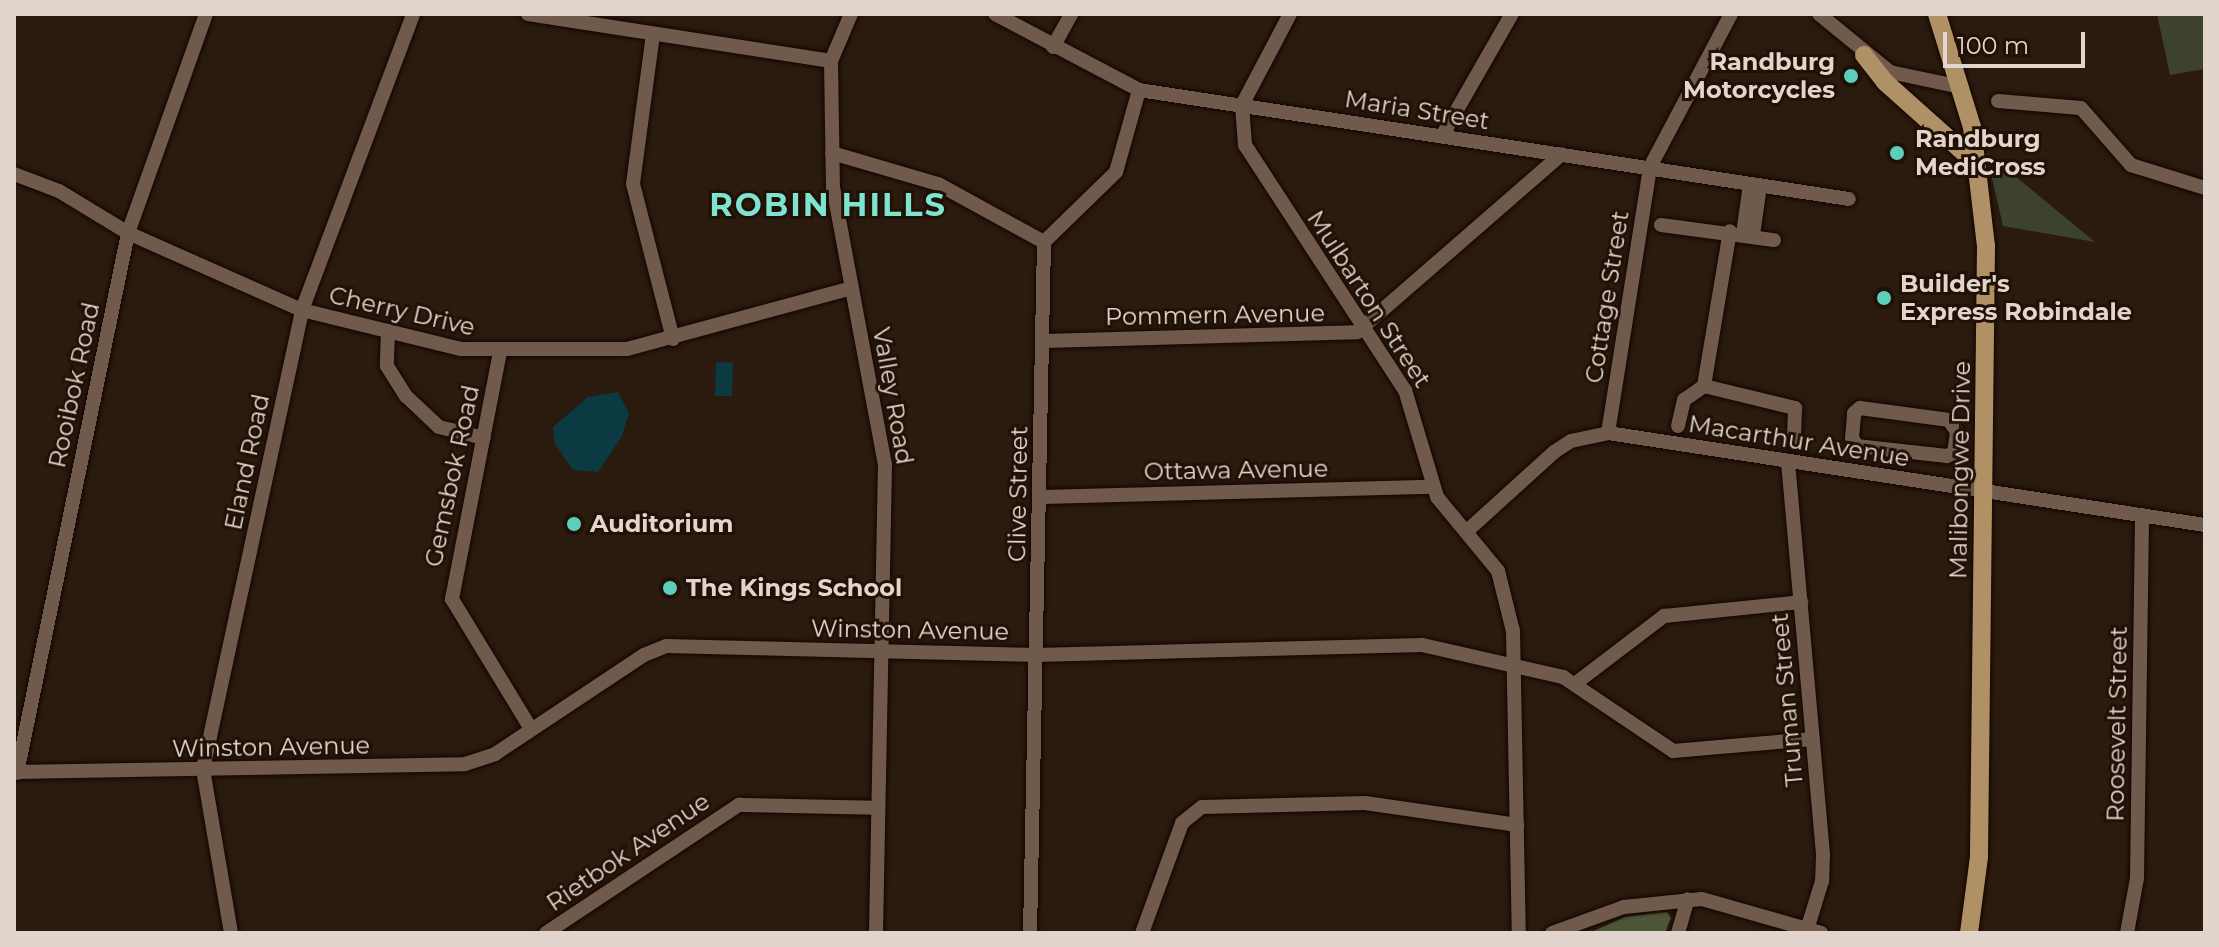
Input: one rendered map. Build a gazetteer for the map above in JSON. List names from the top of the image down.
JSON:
{
  "streets": {
    "main road": ["Malibongwe Drive"],
    "street": [
      "Maria Street",
      "Cottage Street",
      "Mulbarton Street",
      "Cherry Drive",
      "Pommern Avenue",
      "Rooibok Road",
      "Valley Road",
      "Macarthur Avenue",
      "Eland Road",
      "Ottawa Avenue",
      "Gemsbok Road",
      "Clive Street",
      "Winston Avenue",
      "Truman Street",
      "Roosevelt Street",
      "Rietbok Avenue"
    ]
  },
  "crossings": [
    ["Maria Street", "Cottage Street"],
    ["Maria Street", "Mulbarton Street"],
    ["Cottage Street", "Macarthur Avenue"],
    ["Mulbarton Street", "Pommern Avenue"],
    ["Mulbarton Street", "Macarthur Avenue"],
    ["Mulbarton Street", "Ottawa Avenue"],
    ["Mulbarton Street", "Winston Avenue"],
    ["Cherry Drive", "Rooibok Road"],
    ["Cherry Drive", "Valley Road"],
    ["Cherry Drive", "Eland Road"],
    ["Cherry Drive", "Gemsbok Road"],
    ["Pommern Avenue", "Clive Street"],
    ["Rooibok Road", "Winston Avenue"],
    ["Valley Road", "Winston Avenue"],
    ["Valley Road", "Rietbok Avenue"],
    ["Macarthur Avenue", "Malibongwe Drive"],
    ["Macarthur Avenue", "Truman Street"],
    ["Macarthur Avenue", "Roosevelt Street"],
    ["Eland Road", "Winston Avenue"],
    ["Ottawa Avenue", "Clive Street"],
    ["Gemsbok Road", "Winston Avenue"],
    ["Clive Street", "Winston Avenue"],
    ["Winston Avenue", "Truman Street"]
  ],
  "districts": ["ROBIN HILLS"],
  "places": [
    "Randburg Motorcycles",
    "Randburg MediCross",
    "Builder's Express Robindale",
    "Auditorium",
    "The Kings School"
  ],
  "scale_bar": "100 m"
}
